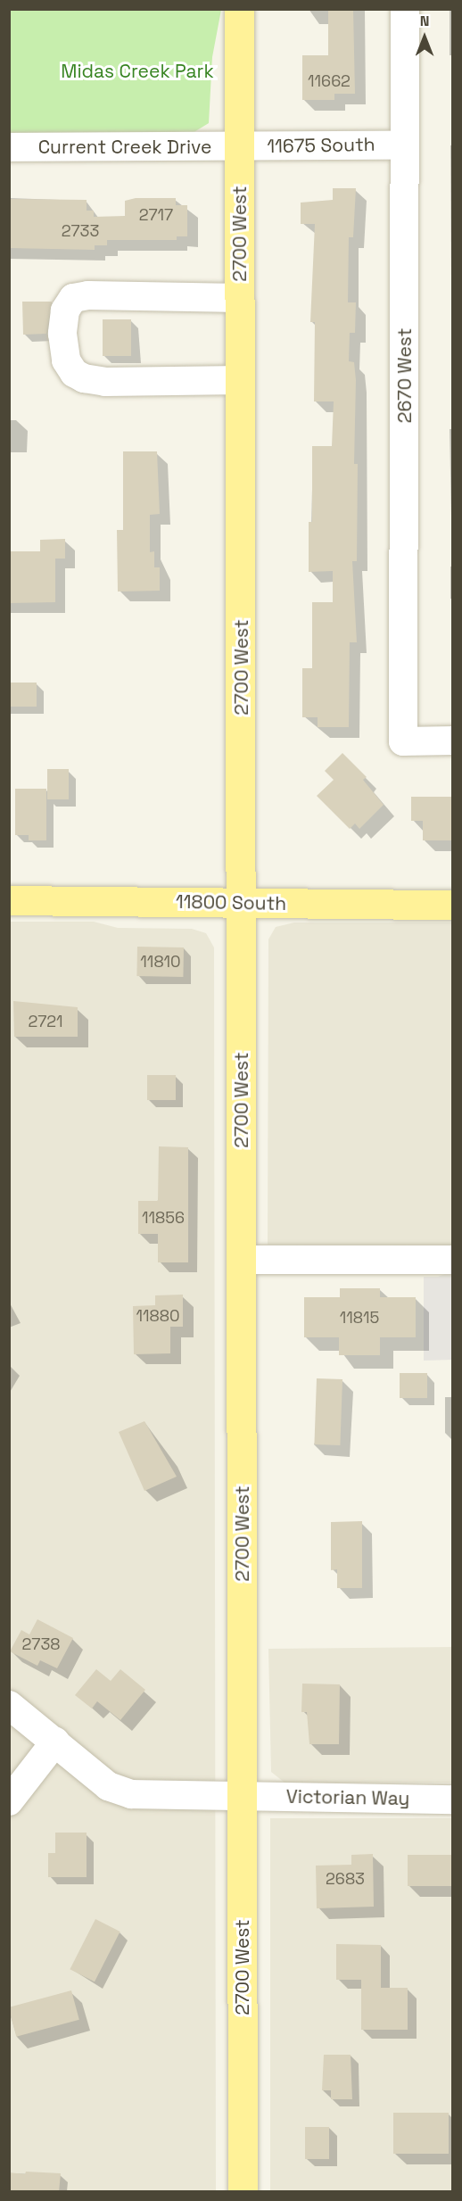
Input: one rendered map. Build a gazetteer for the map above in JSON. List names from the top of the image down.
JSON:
{
  "streets": {
    "main road": ["2700 West", "11800 South"],
    "street": [
      "11675 South",
      "Current Creek Drive",
      "2670 West",
      "Victorian Way"
    ]
  },
  "crossings": [
    ["11675 South", "Current Creek Drive"],
    ["11675 South", "2700 West"],
    ["11675 South", "2670 West"],
    ["Current Creek Drive", "2700 West"],
    ["2700 West", "11800 South"],
    ["2700 West", "Victorian Way"]
  ],
  "parks": ["Midas Creek Park"],
  "house_numbers": [
    "11662",
    "2717",
    "2733",
    "11810",
    "2721",
    "11856",
    "11880",
    "11815",
    "2738",
    "2683"
  ],
  "north": "top"
}
